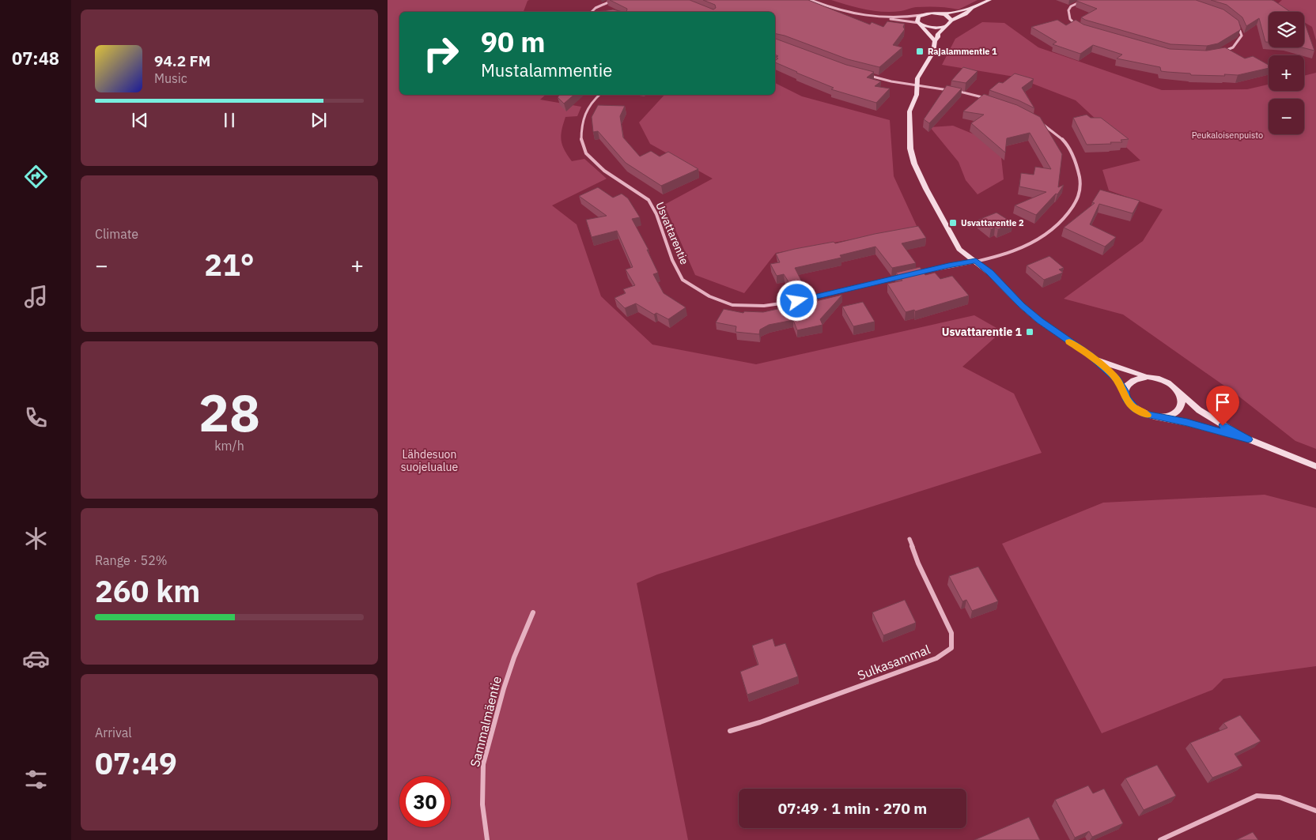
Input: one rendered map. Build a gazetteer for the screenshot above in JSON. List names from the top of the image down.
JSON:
{
  "streets": {
    "street": ["Usvattarentie", "Sulkasammal", "Sammalmäentie"]
  },
  "parks": ["Peukaloisenpuisto", "Lähdesuon suojelualue"],
  "places": {
    "transit": ["Rajalammentie 1", "Usvattarentie 2", "Usvattarentie 1"]
  },
  "page": {
    "tabs": "07:48",
    "map_buttons": ["+", "−"],
    "turn": ["90 m", "Mustalammentie"],
    "song": ["94.2 FM", "Music"],
    "tile": [
      "Climate",
      ["28", "km/h"],
      ["Range · 52%", "260 km"],
      ["Arrival", "07:49"]
    ],
    "heat": ["−", "21°", "+"],
    "limit": "30",
    "trip": "07:49 · 1 min · 270 m"
  }
}
